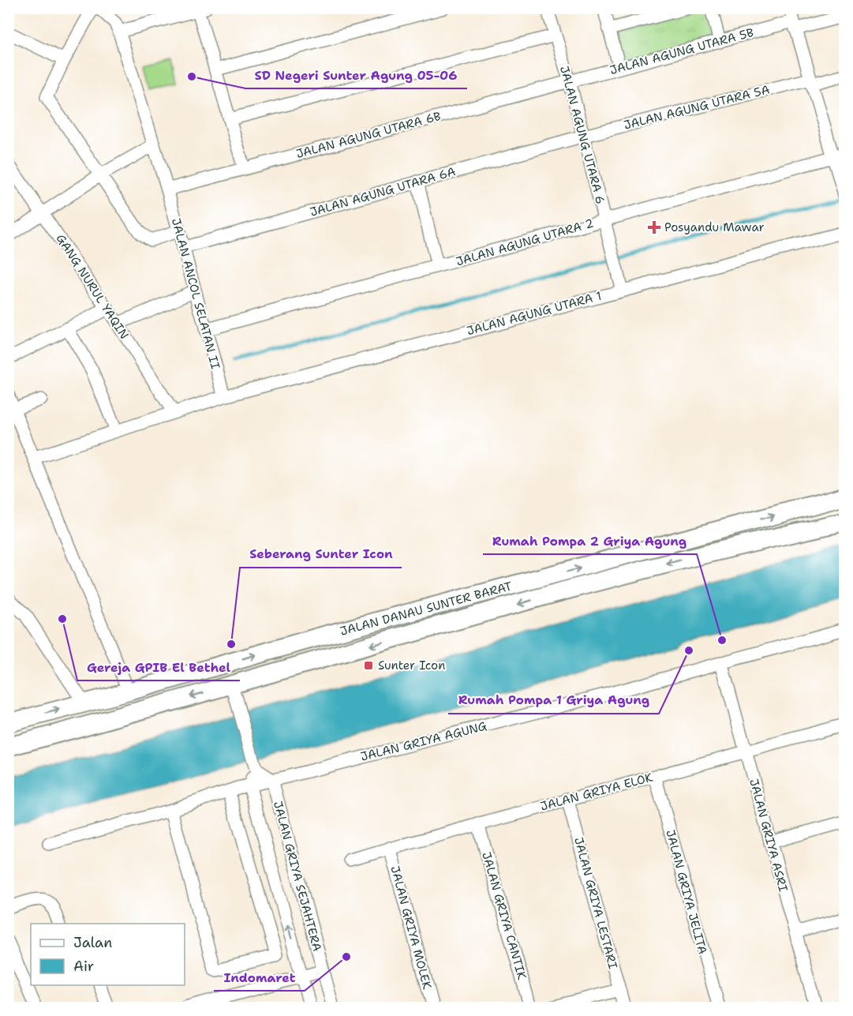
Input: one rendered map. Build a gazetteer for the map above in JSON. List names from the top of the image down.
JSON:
{
  "streets": {
    "main road": ["JALAN DANAU SUNTER BARAT"],
    "street": [
      "JALAN AGUNG UTARA 5B",
      "JALAN AGUNG UTARA 5A",
      "JALAN AGUNG UTARA 6B",
      "JALAN AGUNG UTARA 6",
      "JALAN AGUNG UTARA 6A",
      "JALAN AGUNG UTARA 2",
      "GANG NURUL YAQIN",
      "JALAN ANCOL SELATAN II",
      "JALAN AGUNG UTARA 1",
      "JALAN GRIYA AGUNG",
      "JALAN GRIYA ELOK",
      "JALAN GRIYA ASRI",
      "JALAN GRIYA SEJAHTERA",
      "JALAN GRIYA JELITA",
      "JALAN GRIYA LESTARI",
      "JALAN GRIYA CANTIK",
      "JALAN GRIYA MOLEK"
    ]
  },
  "crossings": [
    ["JALAN AGUNG UTARA 5B", "JALAN AGUNG UTARA 6B"],
    ["JALAN AGUNG UTARA 5B", "JALAN AGUNG UTARA 6"],
    ["JALAN AGUNG UTARA 5A", "JALAN AGUNG UTARA 6"],
    ["JALAN AGUNG UTARA 5A", "JALAN AGUNG UTARA 6A"],
    ["JALAN AGUNG UTARA 6B", "JALAN AGUNG UTARA 6"],
    ["JALAN AGUNG UTARA 6B", "JALAN ANCOL SELATAN II"],
    ["JALAN AGUNG UTARA 6", "JALAN AGUNG UTARA 6A"],
    ["JALAN AGUNG UTARA 6", "JALAN AGUNG UTARA 2"],
    ["JALAN AGUNG UTARA 6", "JALAN AGUNG UTARA 1"],
    ["JALAN AGUNG UTARA 6A", "JALAN ANCOL SELATAN II"],
    ["JALAN AGUNG UTARA 2", "JALAN ANCOL SELATAN II"],
    ["JALAN ANCOL SELATAN II", "JALAN AGUNG UTARA 1"],
    ["JALAN GRIYA AGUNG", "JALAN GRIYA ASRI"],
    ["JALAN GRIYA AGUNG", "JALAN GRIYA SEJAHTERA"],
    ["JALAN GRIYA ELOK", "JALAN GRIYA ASRI"],
    ["JALAN GRIYA ELOK", "JALAN GRIYA JELITA"],
    ["JALAN GRIYA ELOK", "JALAN GRIYA LESTARI"],
    ["JALAN GRIYA ELOK", "JALAN GRIYA CANTIK"],
    ["JALAN GRIYA ELOK", "JALAN GRIYA MOLEK"]
  ],
  "places": {
    "other": [
      "SD Negeri Sunter Agung 05-06",
      "Gereja GPIB El Bethel",
      "Rumah Pompa 2 Griya Agung",
      "Seberang Sunter Icon",
      "Rumah Pompa 1 Griya Agung",
      "Indomaret"
    ],
    "health": ["Posyandu Mawar"],
    "transit": ["Sunter Icon"]
  },
  "legend": ["Jalan", "Air"]
}
